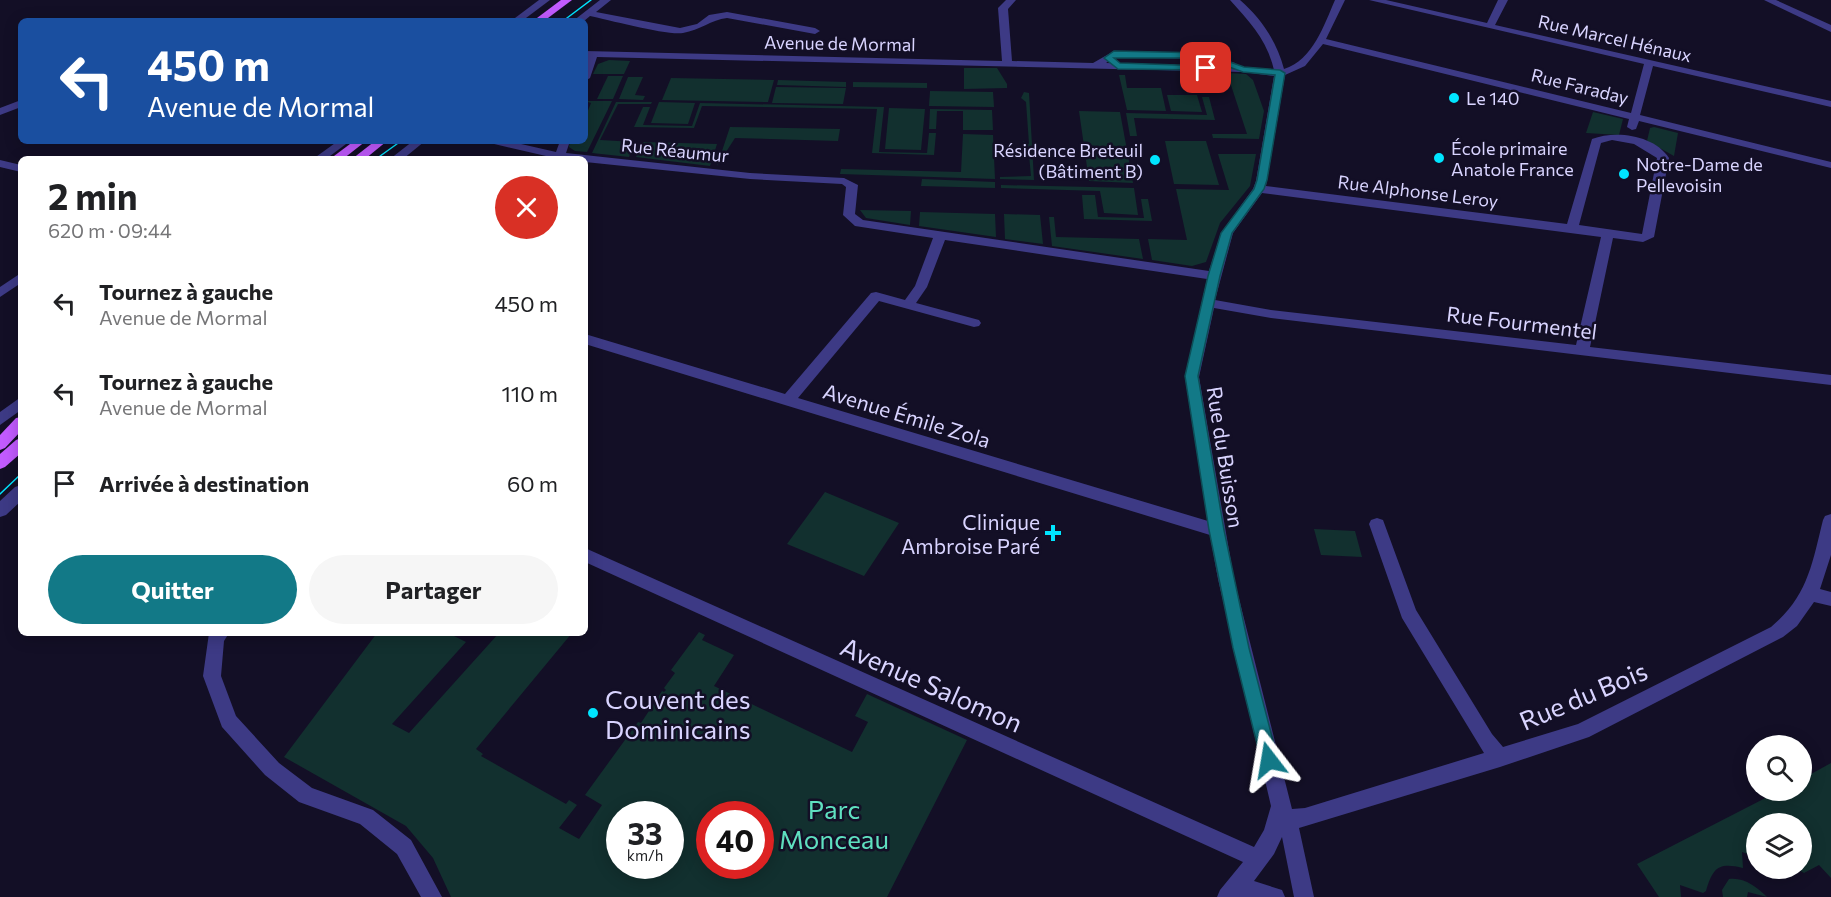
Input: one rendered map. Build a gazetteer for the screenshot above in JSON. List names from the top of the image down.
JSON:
{
  "streets": {
    "street": [
      "Rue Marcel Hénaux",
      "Avenue de Mormal",
      "Rue Faraday",
      "Rue Réaumur",
      "Rue Alphonse Leroy",
      "Rue Fourmentel",
      "Avenue Émile Zola",
      "Rue du Buisson",
      "Avenue Salomon",
      "Rue du Bois"
    ]
  },
  "crossings": [
    ["Avenue de Mormal", "Rue du Buisson"],
    ["Rue Alphonse Leroy", "Rue du Buisson"],
    ["Rue Fourmentel", "Rue du Buisson"],
    ["Avenue Émile Zola", "Rue du Buisson"],
    ["Rue du Buisson", "Rue du Bois"]
  ],
  "parks": ["Parc Monceau"],
  "places": {
    "other": [
      "Le 140",
      "École primaire Anatole France",
      "Résidence Breteuil (Bâtiment B)",
      "Notre-Dame de Pellevoisin",
      "Couvent des Dominicains"
    ],
    "health": ["Clinique Ambroise Paré"]
  },
  "page": {
    "turn": ["450 m", "Avenue de Mormal"],
    "heading": ["2 min", "620 m · 09:44"],
    "list": [
      {
        "name": "Tournez à gauche",
        "note": "Avenue de Mormal",
        "value": "450 m"
      },
      {
        "name": "Tournez à gauche",
        "note": "Avenue de Mormal",
        "value": "110 m"
      },
      {
        "name": "Arrivée à destination",
        "value": "60 m"
      }
    ],
    "buttons": ["Quitter", "Partager"],
    "speed": "33 km/h",
    "limit": "40"
  }
}
